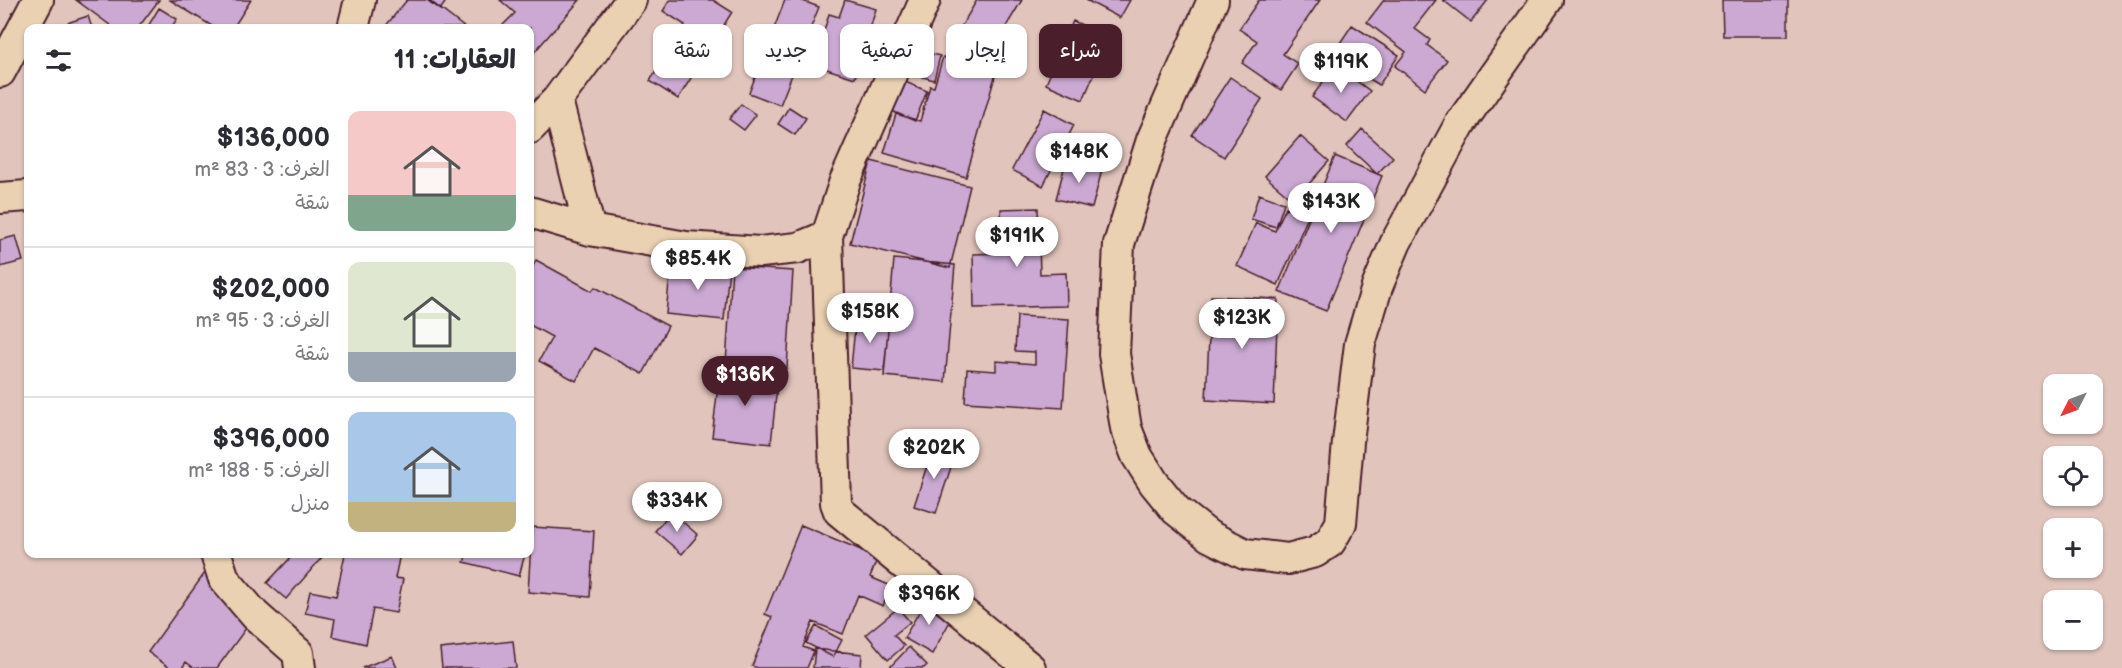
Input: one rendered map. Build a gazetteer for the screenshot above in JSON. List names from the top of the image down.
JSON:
{
  "north": "bottom left",
  "page": {
    "chip": [
      "شراء",
      "إيجار",
      "تصفية",
      "جديد",
      "شقة"
    ],
    "heading": "العقارات: 11",
    "price": [
      "$119K",
      "$148K",
      "$143K",
      "$191K",
      "$85.4K",
      "$158K",
      "$123K",
      "$136K",
      "$202K",
      "$334K",
      "$396K"
    ],
    "list": [
      {
        "name": "$136,000",
        "note": "الغرف: 3 · 83 m² · شقة"
      },
      {
        "name": "$202,000",
        "note": "الغرف: 3 · 95 m² · شقة"
      },
      {
        "name": "$396,000",
        "note": "الغرف: 5 · 188 m² · منزل"
      }
    ],
    "map_buttons": ["+", "−"]
  }
}
